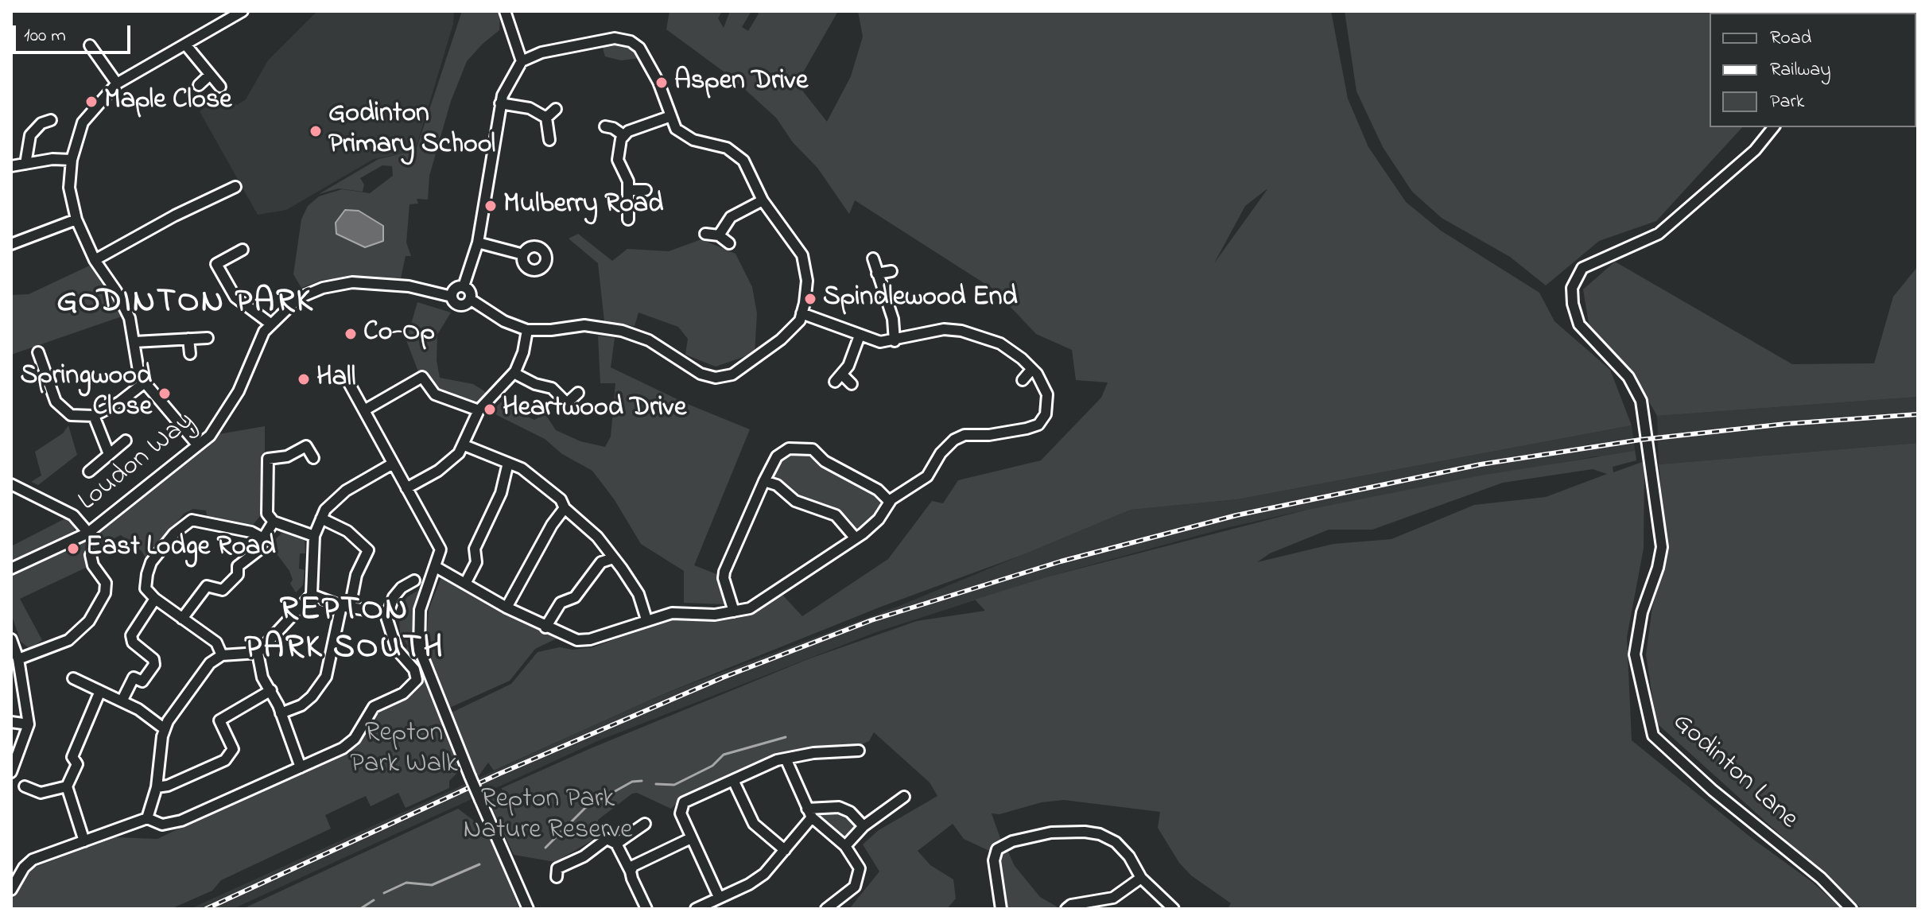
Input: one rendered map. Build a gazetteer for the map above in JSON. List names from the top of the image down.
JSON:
{
  "streets": {
    "street": ["Loudon Way", "Godinton Lane"]
  },
  "districts": ["GODINTON PARK", "REPTON PARK SOUTH"],
  "parks": ["Repton Park Walk", "Repton Park Nature Reserve"],
  "places": [
    "Aspen Drive",
    "Maple Close",
    "Godinton Primary School",
    "Mulberry Road",
    "Spindlewood End",
    "Co-Op",
    "Hall",
    "Springwood Close",
    "Heartwood Drive",
    "East Lodge Road"
  ],
  "legend": ["Road", "Railway", "Park"],
  "scale_bar": "100 m"
}
